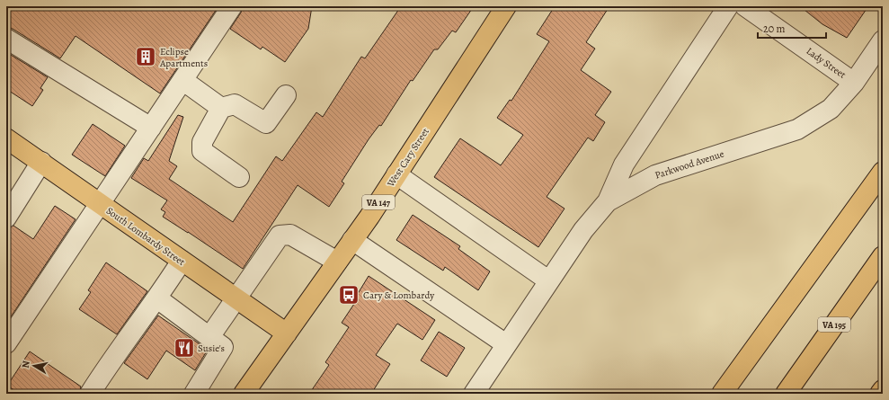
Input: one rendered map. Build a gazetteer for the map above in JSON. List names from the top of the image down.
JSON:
{
  "streets": {
    "main road": [
      "West Cary Street",
      "VA 147",
      "South Lombardy Street",
      "VA 195"
    ],
    "street": ["Lady Street", "Parkwood Avenue"]
  },
  "crossings": [
    ["Lady Street", "Parkwood Avenue"],
    ["West Cary Street", "South Lombardy Street"]
  ],
  "places": {
    "building": ["Eclipse Apartments"],
    "bus stop": ["Cary & Lombardy"],
    "restaurant": ["Susie's"]
  },
  "scale_bar": "20 m",
  "north": "left"
}
